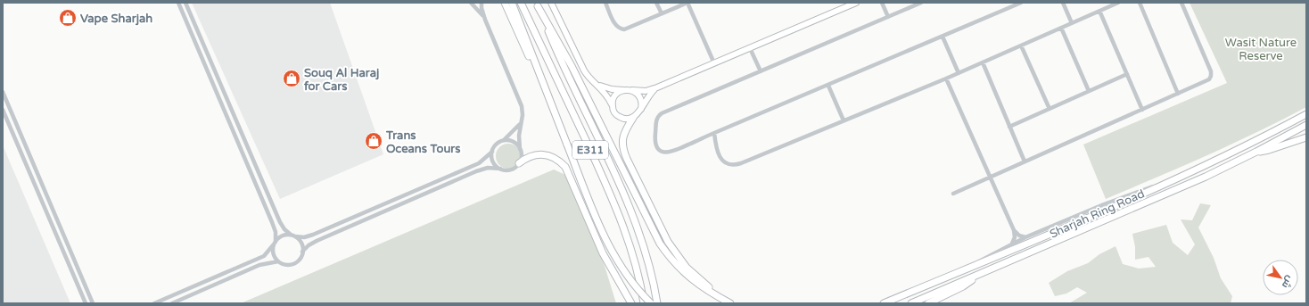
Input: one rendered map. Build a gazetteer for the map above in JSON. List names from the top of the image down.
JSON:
{
  "streets": {
    "highway": ["E311", "Sharjah Ring Road"]
  },
  "parks": ["Wasit Nature Reserve"],
  "places": {
    "shop": ["Vape Sharjah", "Souq Al Haraj for Cars", "Trans Oceans Tours"]
  },
  "north": "bottom right"
}
